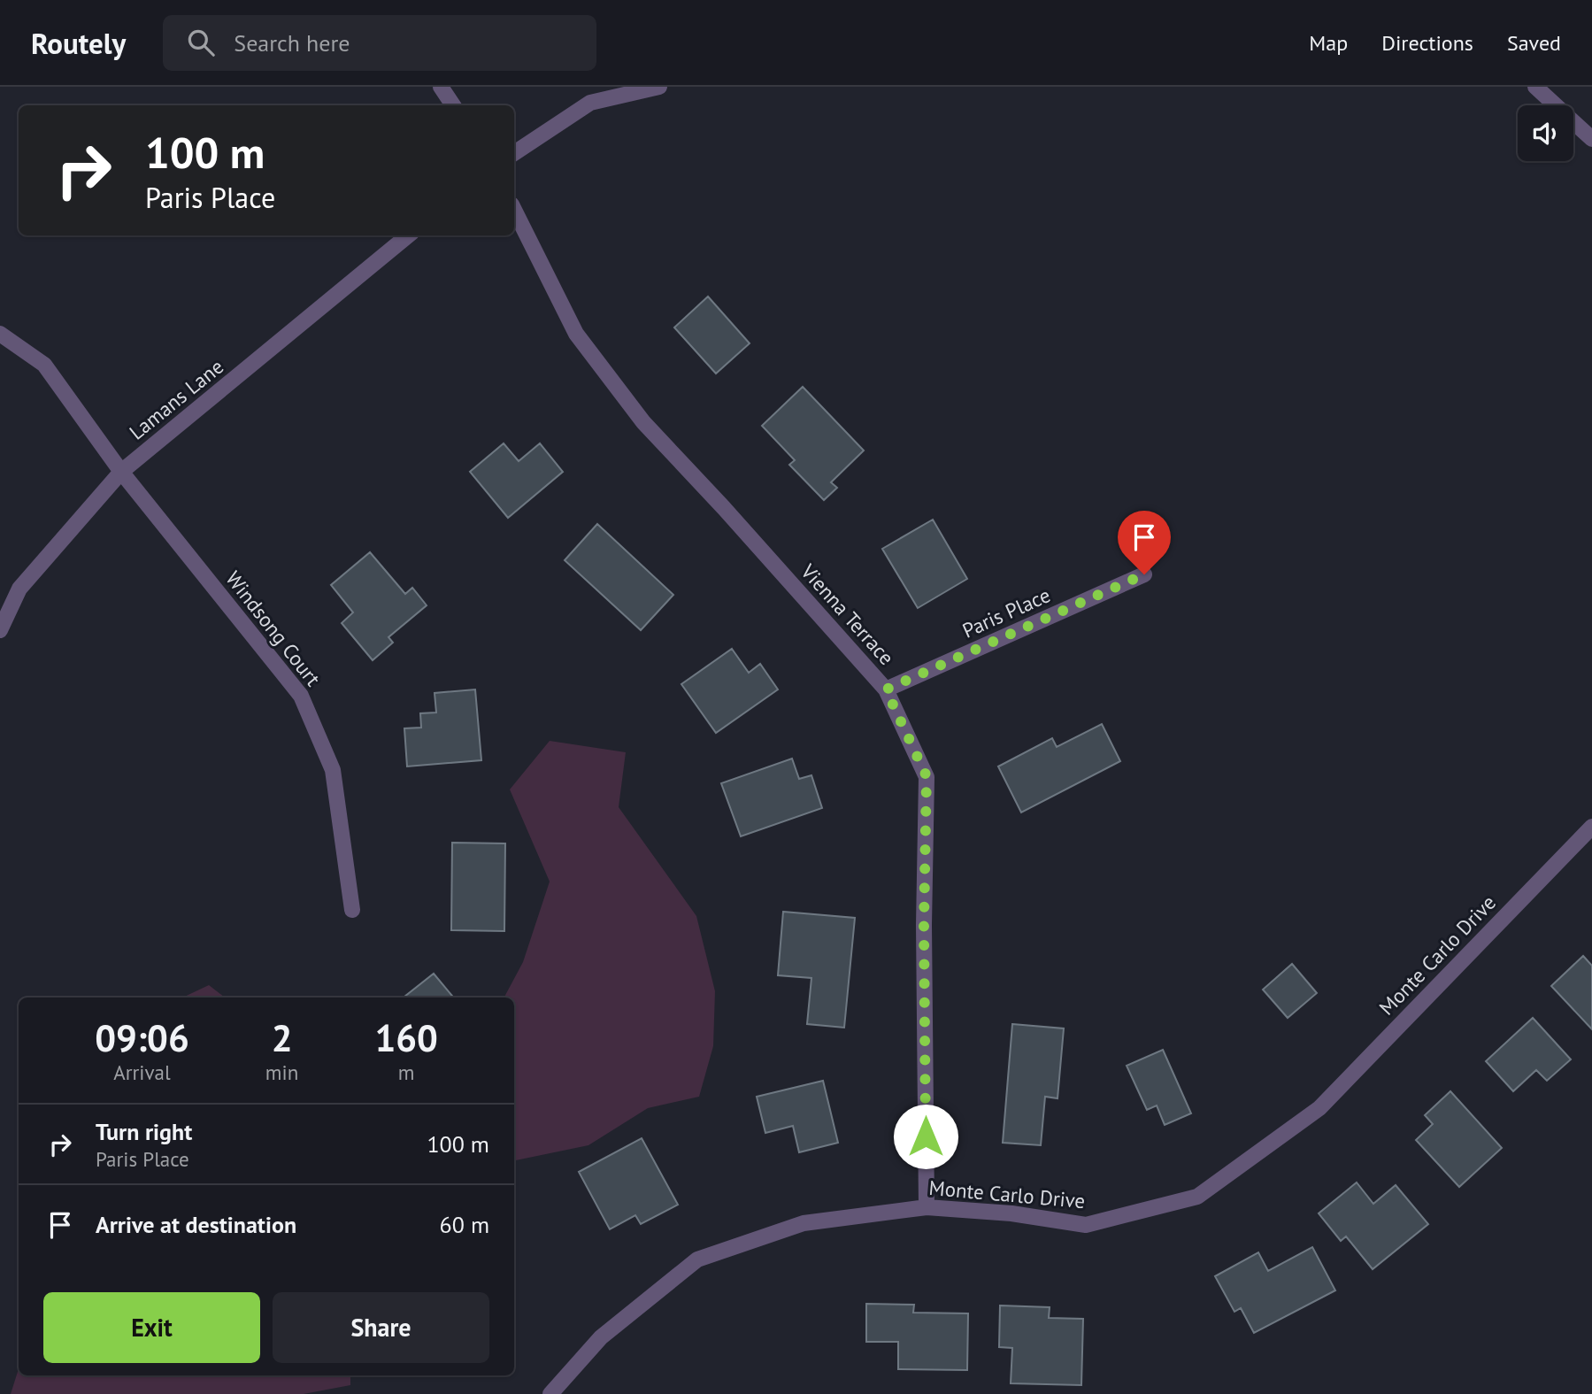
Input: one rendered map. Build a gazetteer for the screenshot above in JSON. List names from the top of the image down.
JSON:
{
  "streets": {
    "street": [
      "Lamans Lane",
      "Paris Place",
      "Vienna Terrace",
      "Windsong Court",
      "Monte Carlo Drive"
    ]
  },
  "crossings": [
    ["Lamans Lane", "Windsong Court"],
    ["Paris Place", "Vienna Terrace"],
    ["Vienna Terrace", "Monte Carlo Drive"]
  ],
  "page": {
    "header": "Routely",
    "search": "Search here",
    "nav": ["Map", "Directions", "Saved"],
    "turn": ["100 m", "Paris Place"],
    "eta": [
      "09:06",
      "Arrival",
      "2",
      "min",
      "160",
      "m"
    ],
    "list": [
      {
        "name": "Turn right",
        "note": "Paris Place",
        "value": "100 m"
      },
      {
        "name": "Arrive at destination",
        "value": "60 m"
      }
    ],
    "buttons": ["Exit", "Share"]
  }
}
